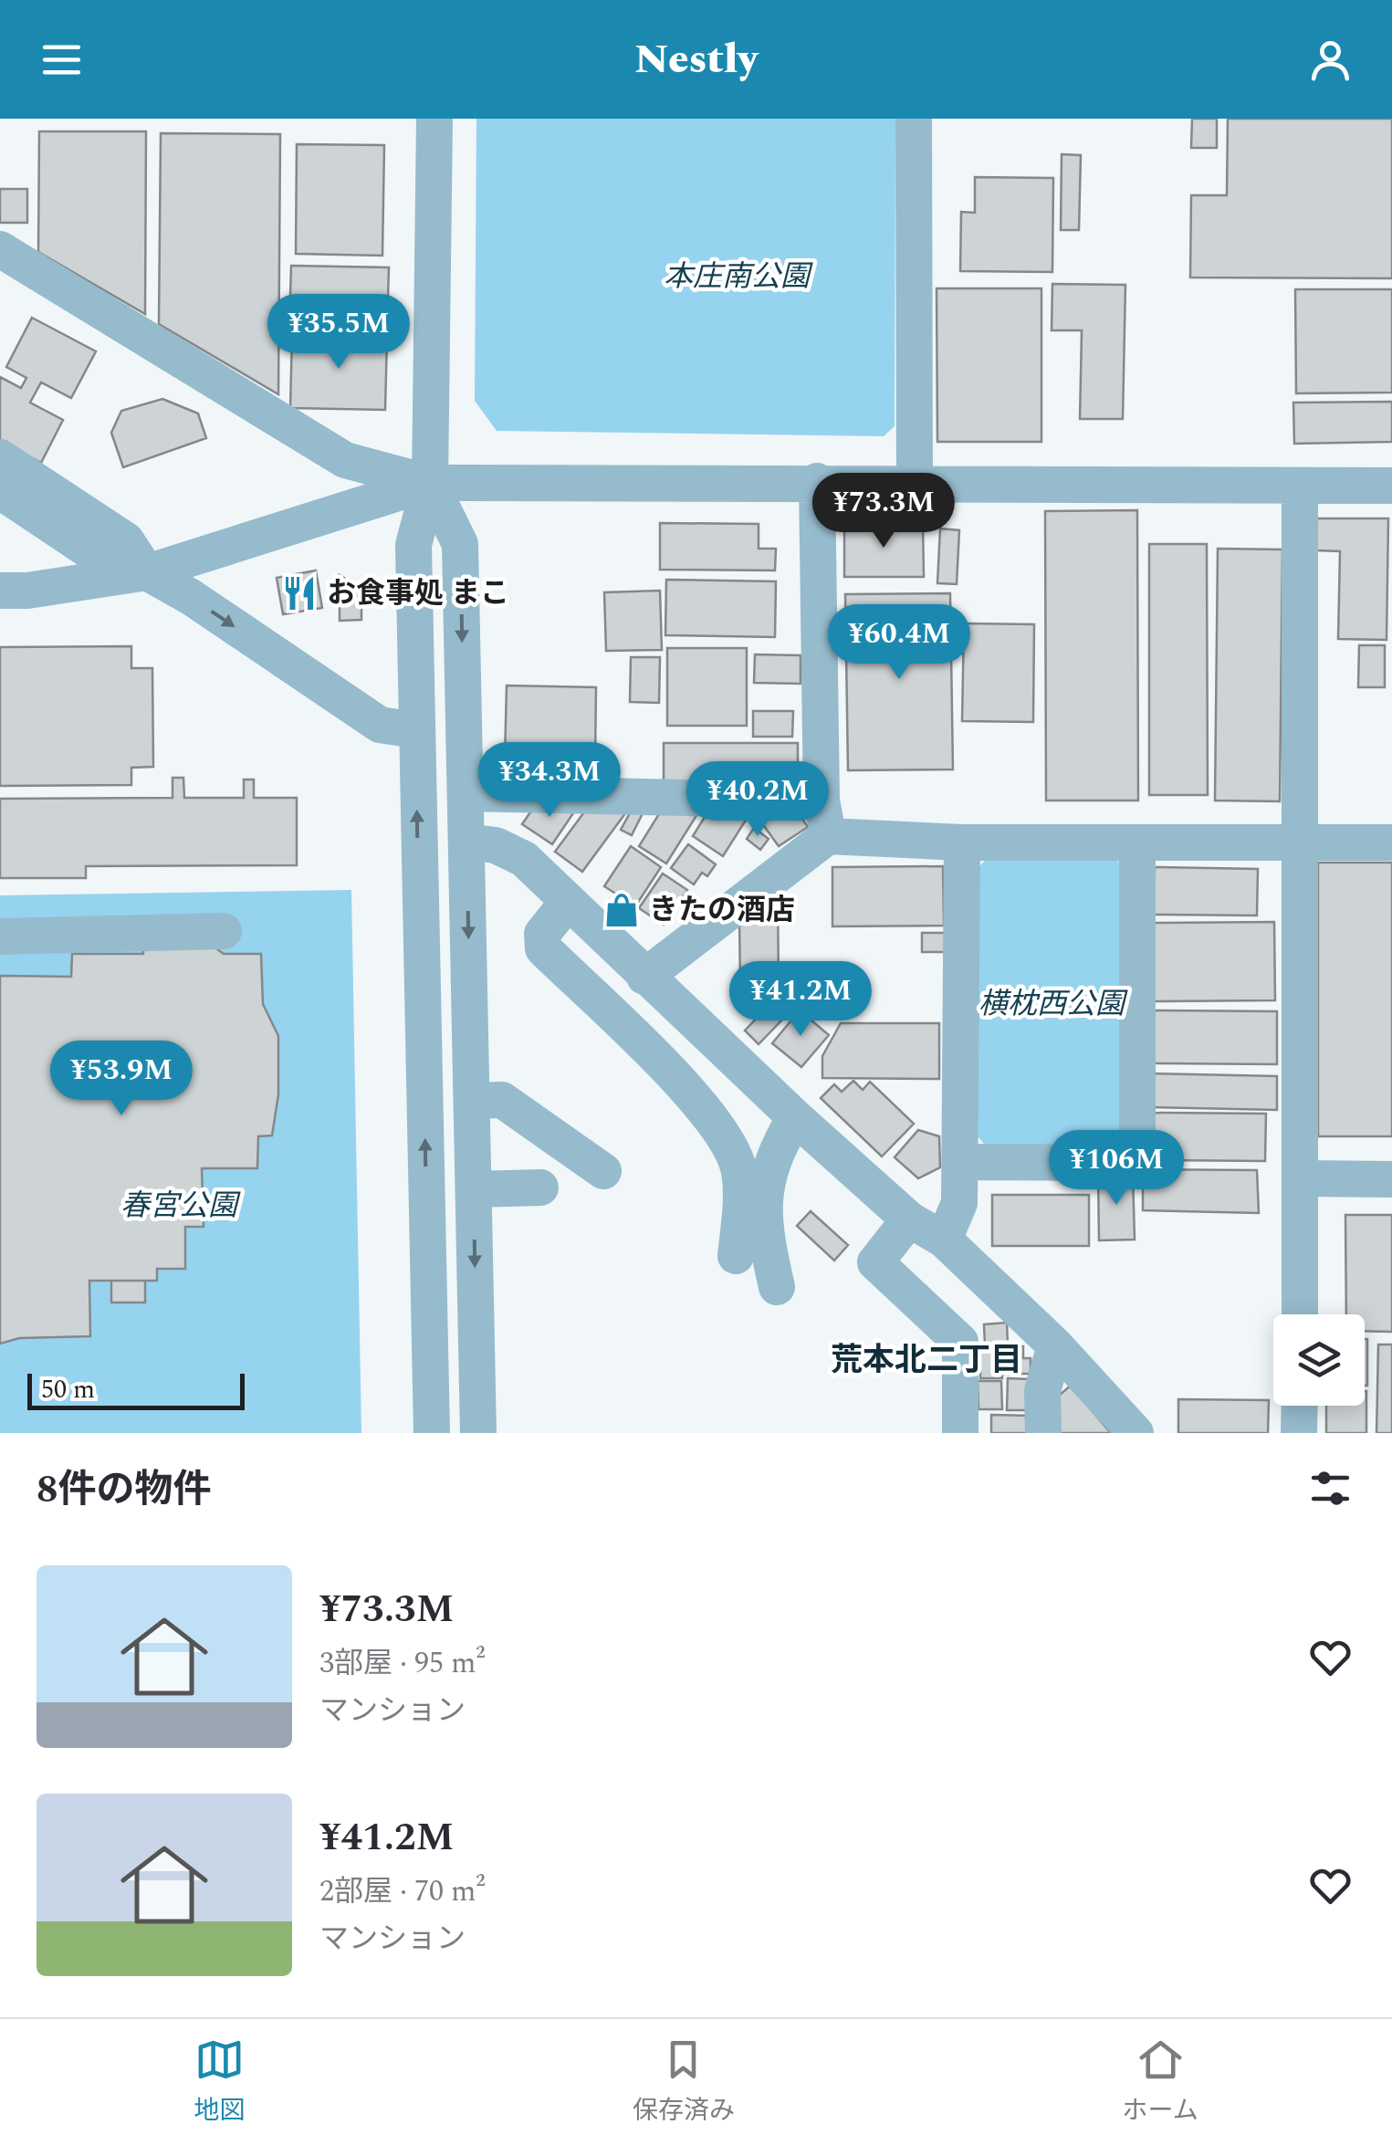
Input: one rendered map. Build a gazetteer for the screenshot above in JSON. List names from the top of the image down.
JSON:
{
  "districts": ["荒本北二丁目"],
  "parks": ["本庄南公園", "横枕西公園", "春宮公園"],
  "places": {
    "restaurant": ["お食事処 まこ"],
    "shop": ["きたの酒店"]
  },
  "scale_bar": "50 m",
  "page": {
    "header": "Nestly",
    "price": [
      "¥35.5M",
      "¥73.3M",
      "¥60.4M",
      "¥34.3M",
      "¥40.2M",
      "¥41.2M",
      "¥53.9M",
      "¥106M"
    ],
    "scale": "50 m",
    "heading": "8件の物件",
    "list": [
      {
        "name": "¥73.3M",
        "note": "3部屋 · 95 m² · マンション"
      },
      {
        "name": "¥41.2M",
        "note": "2部屋 · 70 m² · マンション"
      }
    ],
    "tabs": ["地図", "保存済み", "ホーム"]
  }
}
